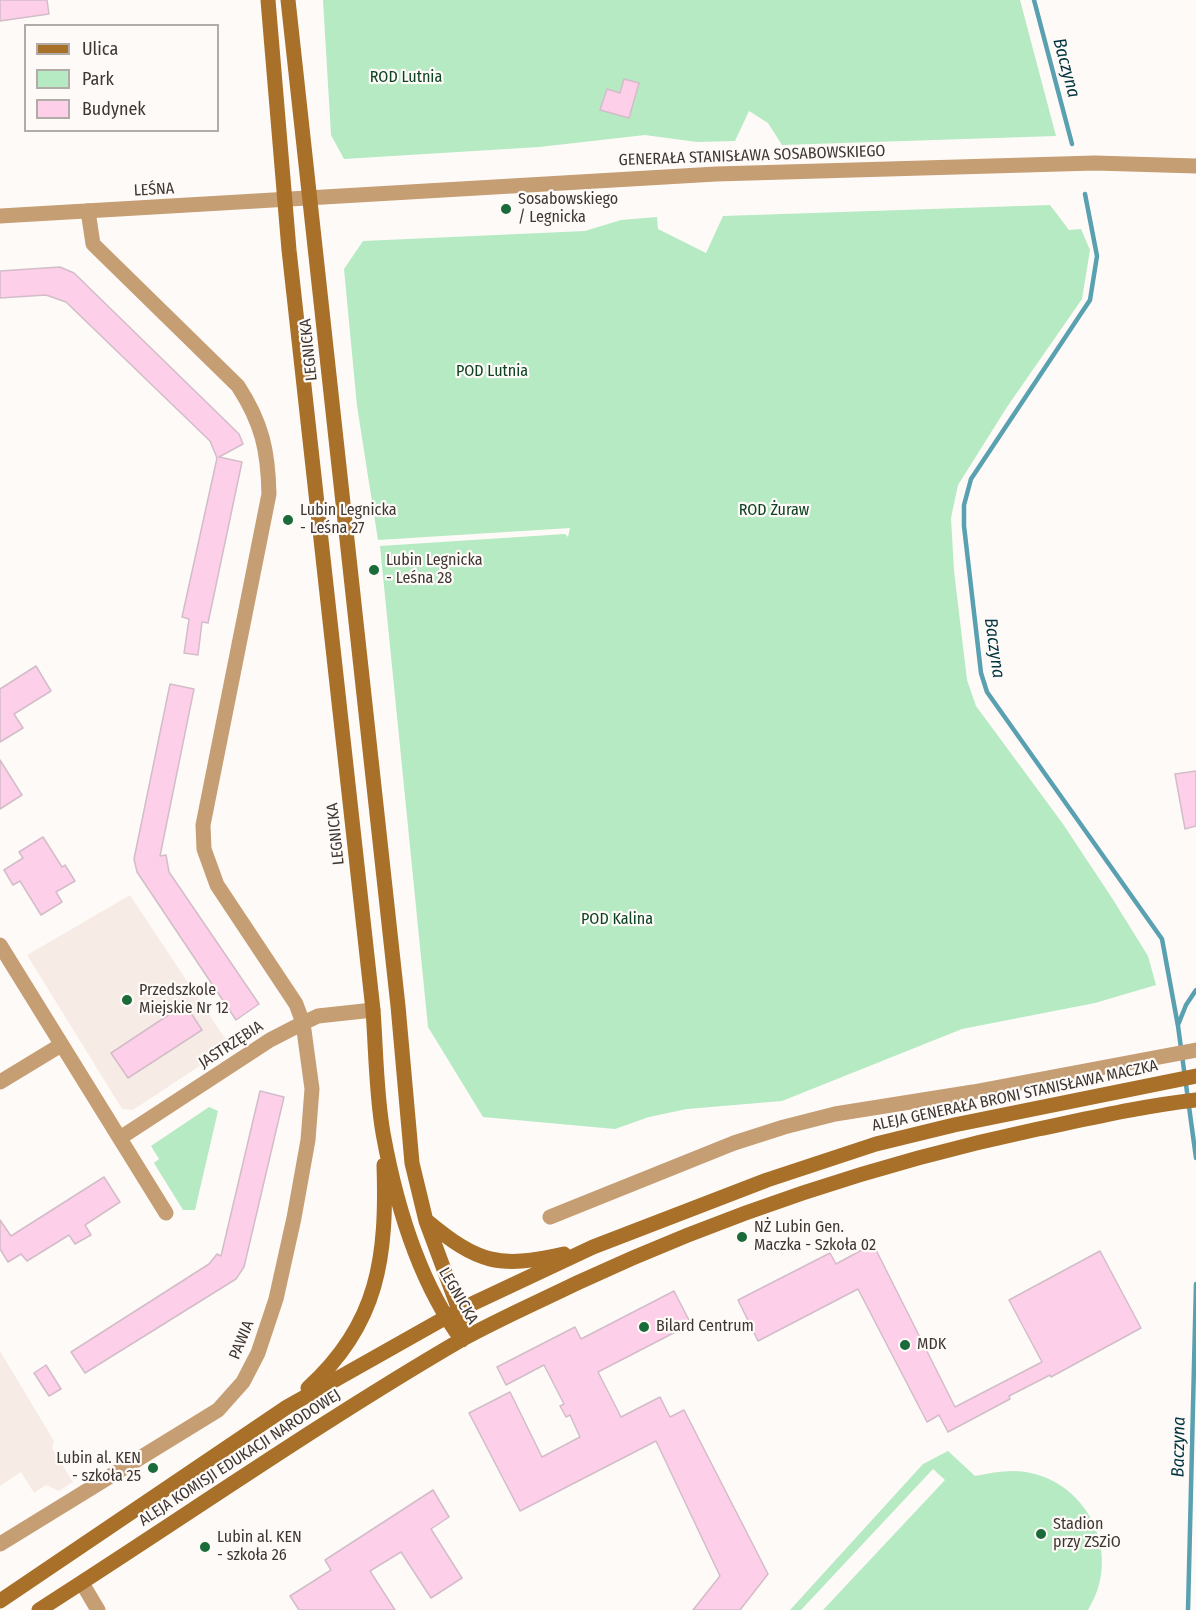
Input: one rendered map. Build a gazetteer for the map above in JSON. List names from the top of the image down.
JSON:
{
  "streets": {
    "main road": ["LEGNICKA", "ALEJA GENERAŁA BRONI STANISŁAWA MACZKA", "ALEJA KOMISJI EDUKACJI NARODOWEJ"],
    "street": [
      "GENERAŁA STANISŁAWA SOSABOWSKIEGO",
      "LEŚNA",
      "JASTRZĘBIA",
      "PAWIA"
    ]
  },
  "crossings": [
    ["GENERAŁA STANISŁAWA SOSABOWSKIEGO", "LEŚNA"],
    ["GENERAŁA STANISŁAWA SOSABOWSKIEGO", "LEGNICKA"],
    ["LEŚNA", "LEGNICKA"],
    ["LEGNICKA", "JASTRZĘBIA"],
    ["LEGNICKA", "ALEJA GENERAŁA BRONI STANISŁAWA MACZKA"],
    ["LEGNICKA", "ALEJA KOMISJI EDUKACJI NARODOWEJ"],
    ["JASTRZĘBIA", "PAWIA"],
    ["ALEJA GENERAŁA BRONI STANISŁAWA MACZKA", "ALEJA KOMISJI EDUKACJI NARODOWEJ"]
  ],
  "water": ["Baczyna"],
  "parks": [
    "ROD Lutnia",
    "POD Lutnia",
    "ROD Żuraw",
    "POD Kalina"
  ],
  "places": [
    "Sosabowskiego / Legnicka",
    "Lubin Legnicka - Leśna 27",
    "Lubin Legnicka - Leśna 28",
    "Przedszkole Miejskie Nr 12",
    "NŻ Lubin Gen. Maczka - Szkoła 02",
    "Bilard Centrum",
    "MDK",
    "Lubin al. KEN - szkoła 25",
    "Stadion przy ZSZiO",
    "Lubin al. KEN - szkoła 26"
  ],
  "legend": ["Ulica", "Park", "Budynek"]
}
